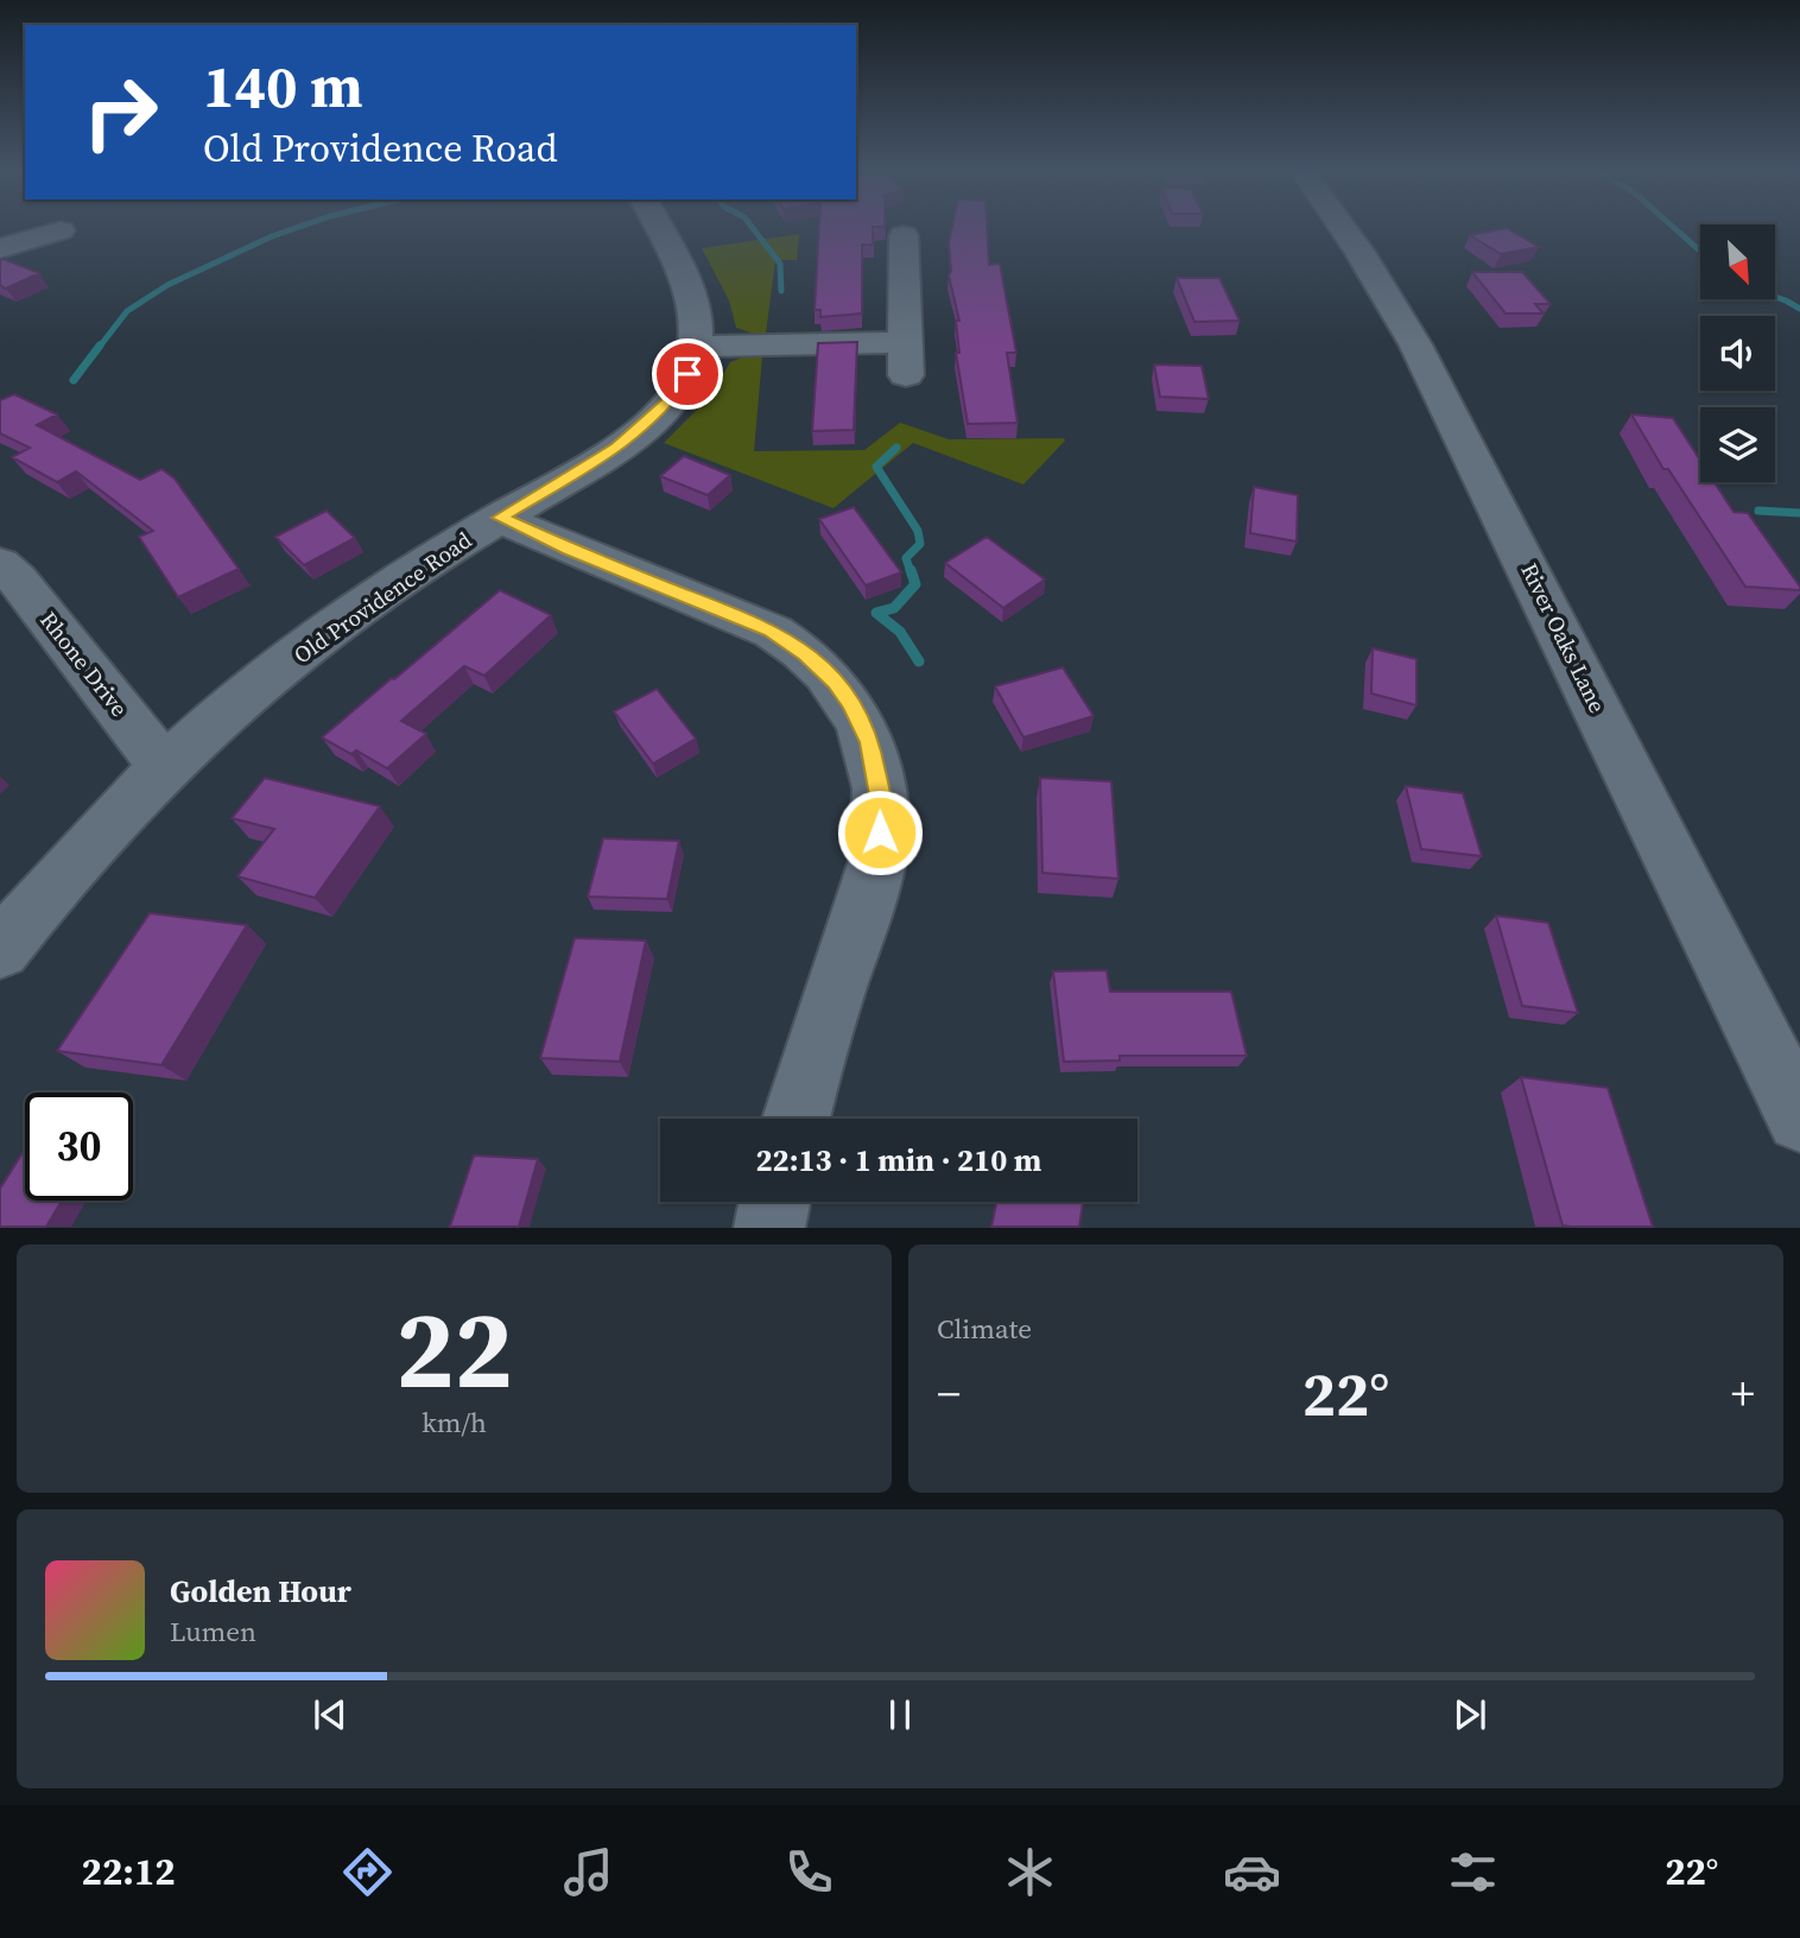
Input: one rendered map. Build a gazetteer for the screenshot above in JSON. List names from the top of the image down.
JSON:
{
  "streets": {
    "street": ["Old Providence Road", "River Oaks Lane", "Rhone Drive"]
  },
  "crossings": [
    ["Old Providence Road", "Rhone Drive"]
  ],
  "north": "bottom right",
  "page": {
    "turn": ["140 m", "Old Providence Road"],
    "limit": "30",
    "trip": "22:13 · 1 min · 210 m",
    "tile": [
      ["22", "km/h"],
      "Climate"
    ],
    "heat": ["−", "22°", "+"],
    "song": ["Golden Hour", "Lumen"],
    "tabs": ["22:12", "22°"]
  }
}
